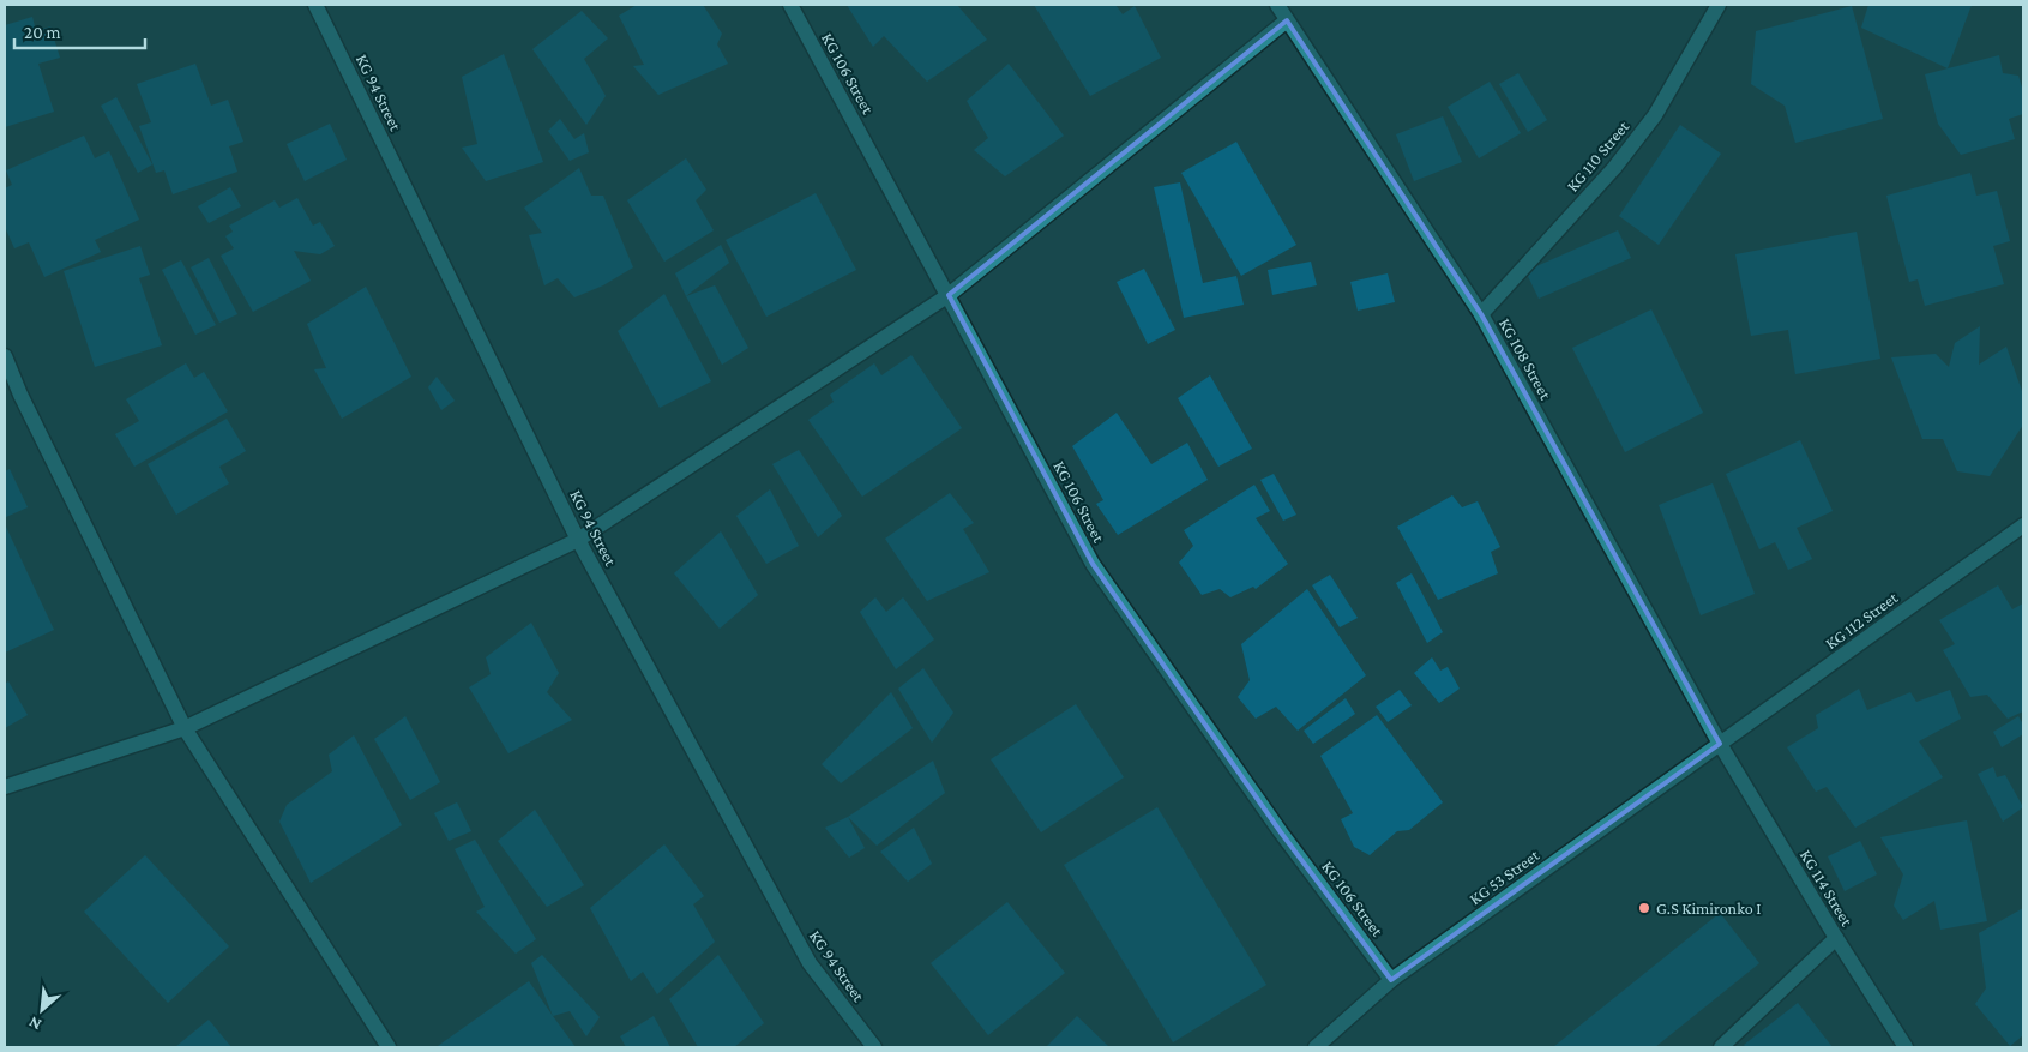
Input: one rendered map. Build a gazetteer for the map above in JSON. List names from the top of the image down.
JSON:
{
  "streets": {
    "street": [
      "KG 106 Street",
      "KG 94 Street",
      "KG 110 Street",
      "KG 108 Street",
      "KG 112 Street",
      "KG 53 Street",
      "KG 114 Street"
    ]
  },
  "crossings": [
    ["KG 106 Street", "KG 53 Street"],
    ["KG 110 Street", "KG 108 Street"],
    ["KG 108 Street", "KG 112 Street"],
    ["KG 108 Street", "KG 53 Street"],
    ["KG 108 Street", "KG 114 Street"],
    ["KG 112 Street", "KG 53 Street"],
    ["KG 112 Street", "KG 114 Street"],
    ["KG 53 Street", "KG 114 Street"]
  ],
  "places": ["G.S Kimironko I"],
  "scale_bar": "20 m",
  "north": "bottom left"
}
